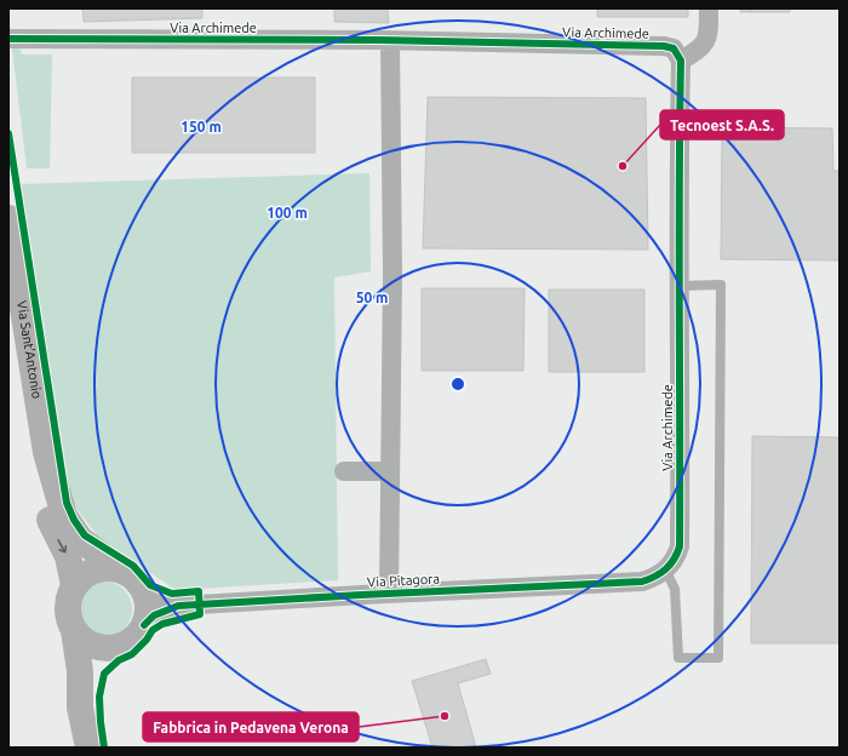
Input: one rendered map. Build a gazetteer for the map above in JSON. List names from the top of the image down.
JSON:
{
  "streets": {
    "main road": ["Via Sant'Antonio"],
    "street": ["Via Archimede", "Via Pitagora"]
  },
  "crossings": [
    ["Via Archimede", "Via Pitagora"],
    ["Via Sant'Antonio", "Via Pitagora"]
  ],
  "places": ["Tecnoest S.A.S.", "Fabbrica in Pedavena Verona"],
  "rings": ["150 m", "100 m", "50 m"]
}
